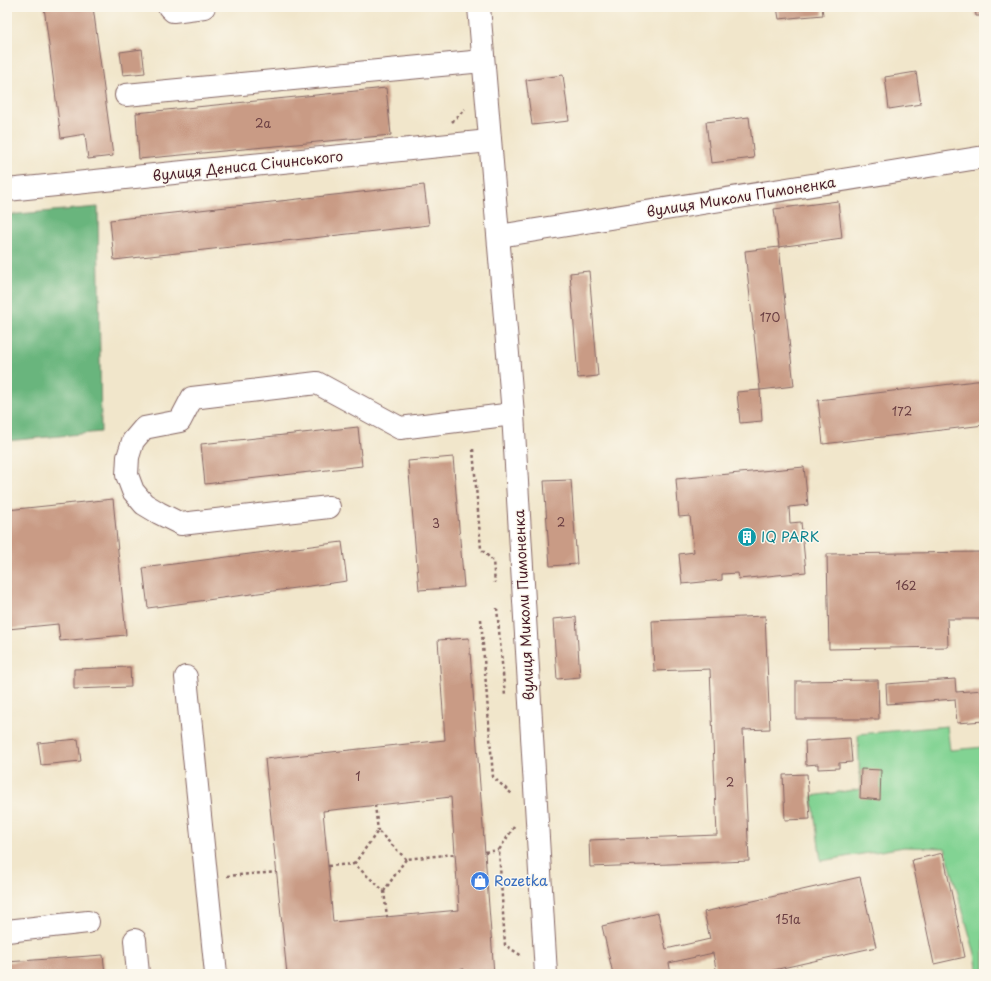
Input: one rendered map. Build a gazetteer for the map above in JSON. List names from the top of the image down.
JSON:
{
  "streets": {
    "street": ["вулиця Дениса Січинського", "вулиця Миколи Пимоненка"]
  },
  "crossings": [
    ["вулиця Дениса Січинського", "вулиця Миколи Пимоненка"]
  ],
  "places": {
    "building": ["IQ PARK"],
    "shop": ["Rozetka"]
  },
  "house_numbers": [
    "2а",
    "170",
    "172",
    "2",
    "3",
    "162",
    "1",
    "2",
    "151а"
  ]
}
